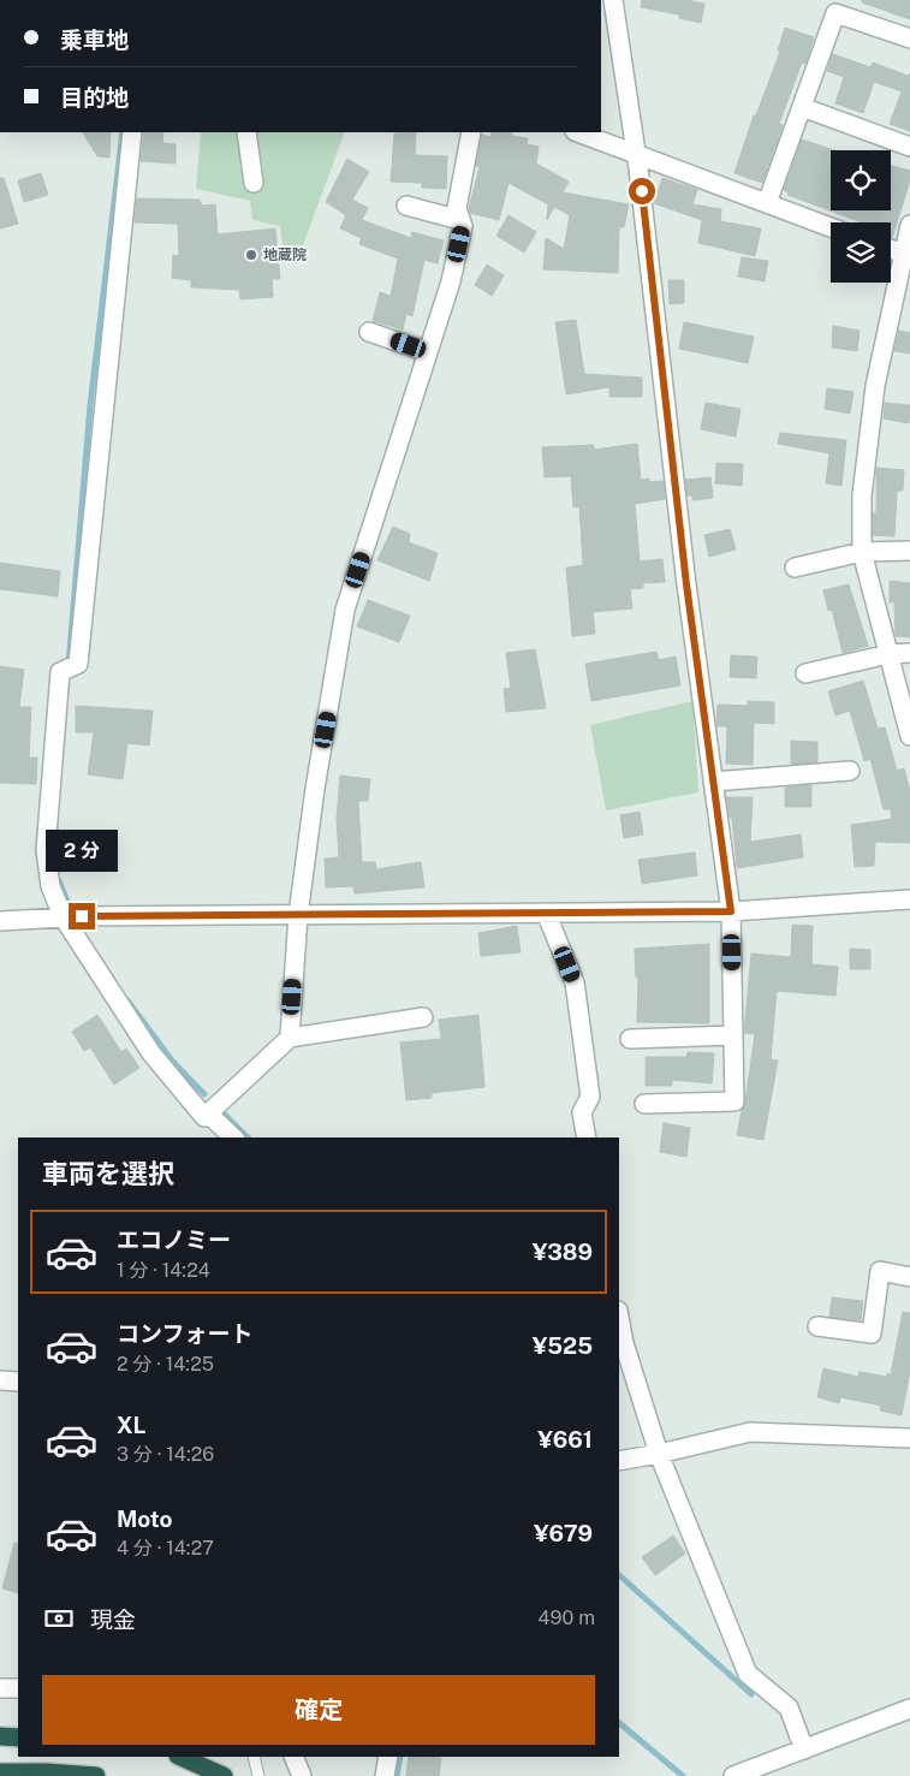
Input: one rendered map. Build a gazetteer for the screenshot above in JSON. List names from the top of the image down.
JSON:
{
  "places": ["地蔵院"],
  "page": {
    "banner": ["乗車地", "目的地"],
    "bubble": "2 分",
    "heading": "車両を選択",
    "list": [
      {
        "name": "エコノミー",
        "note": "1 分 · 14:24",
        "value": "¥389"
      },
      {
        "name": "コンフォート",
        "note": "2 分 · 14:25",
        "value": "¥525"
      },
      {
        "name": "XL",
        "note": "3 分 · 14:26",
        "value": "¥661"
      },
      {
        "name": "Moto",
        "note": "4 分 · 14:27",
        "value": "¥679"
      }
    ],
    "pay": ["現金", "490 m"],
    "buttons": "確定"
  }
}
